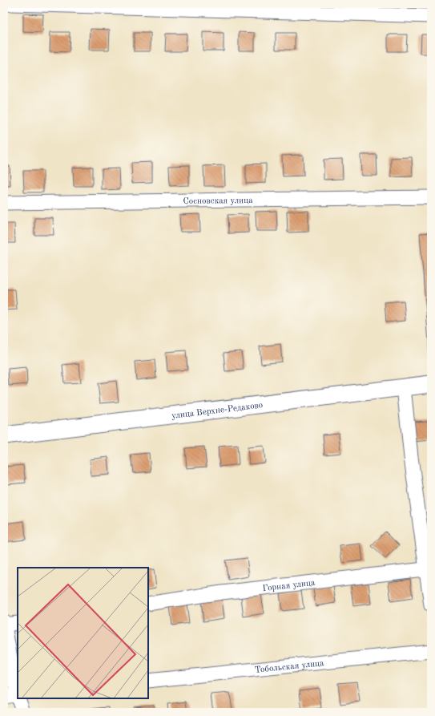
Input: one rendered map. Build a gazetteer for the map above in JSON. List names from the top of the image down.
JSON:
{
  "streets": {
    "street": [
      "Сосновская улица",
      "улица Верхне-Редаково",
      "Горная улица",
      "Тобольская улица"
    ]
  }
}
